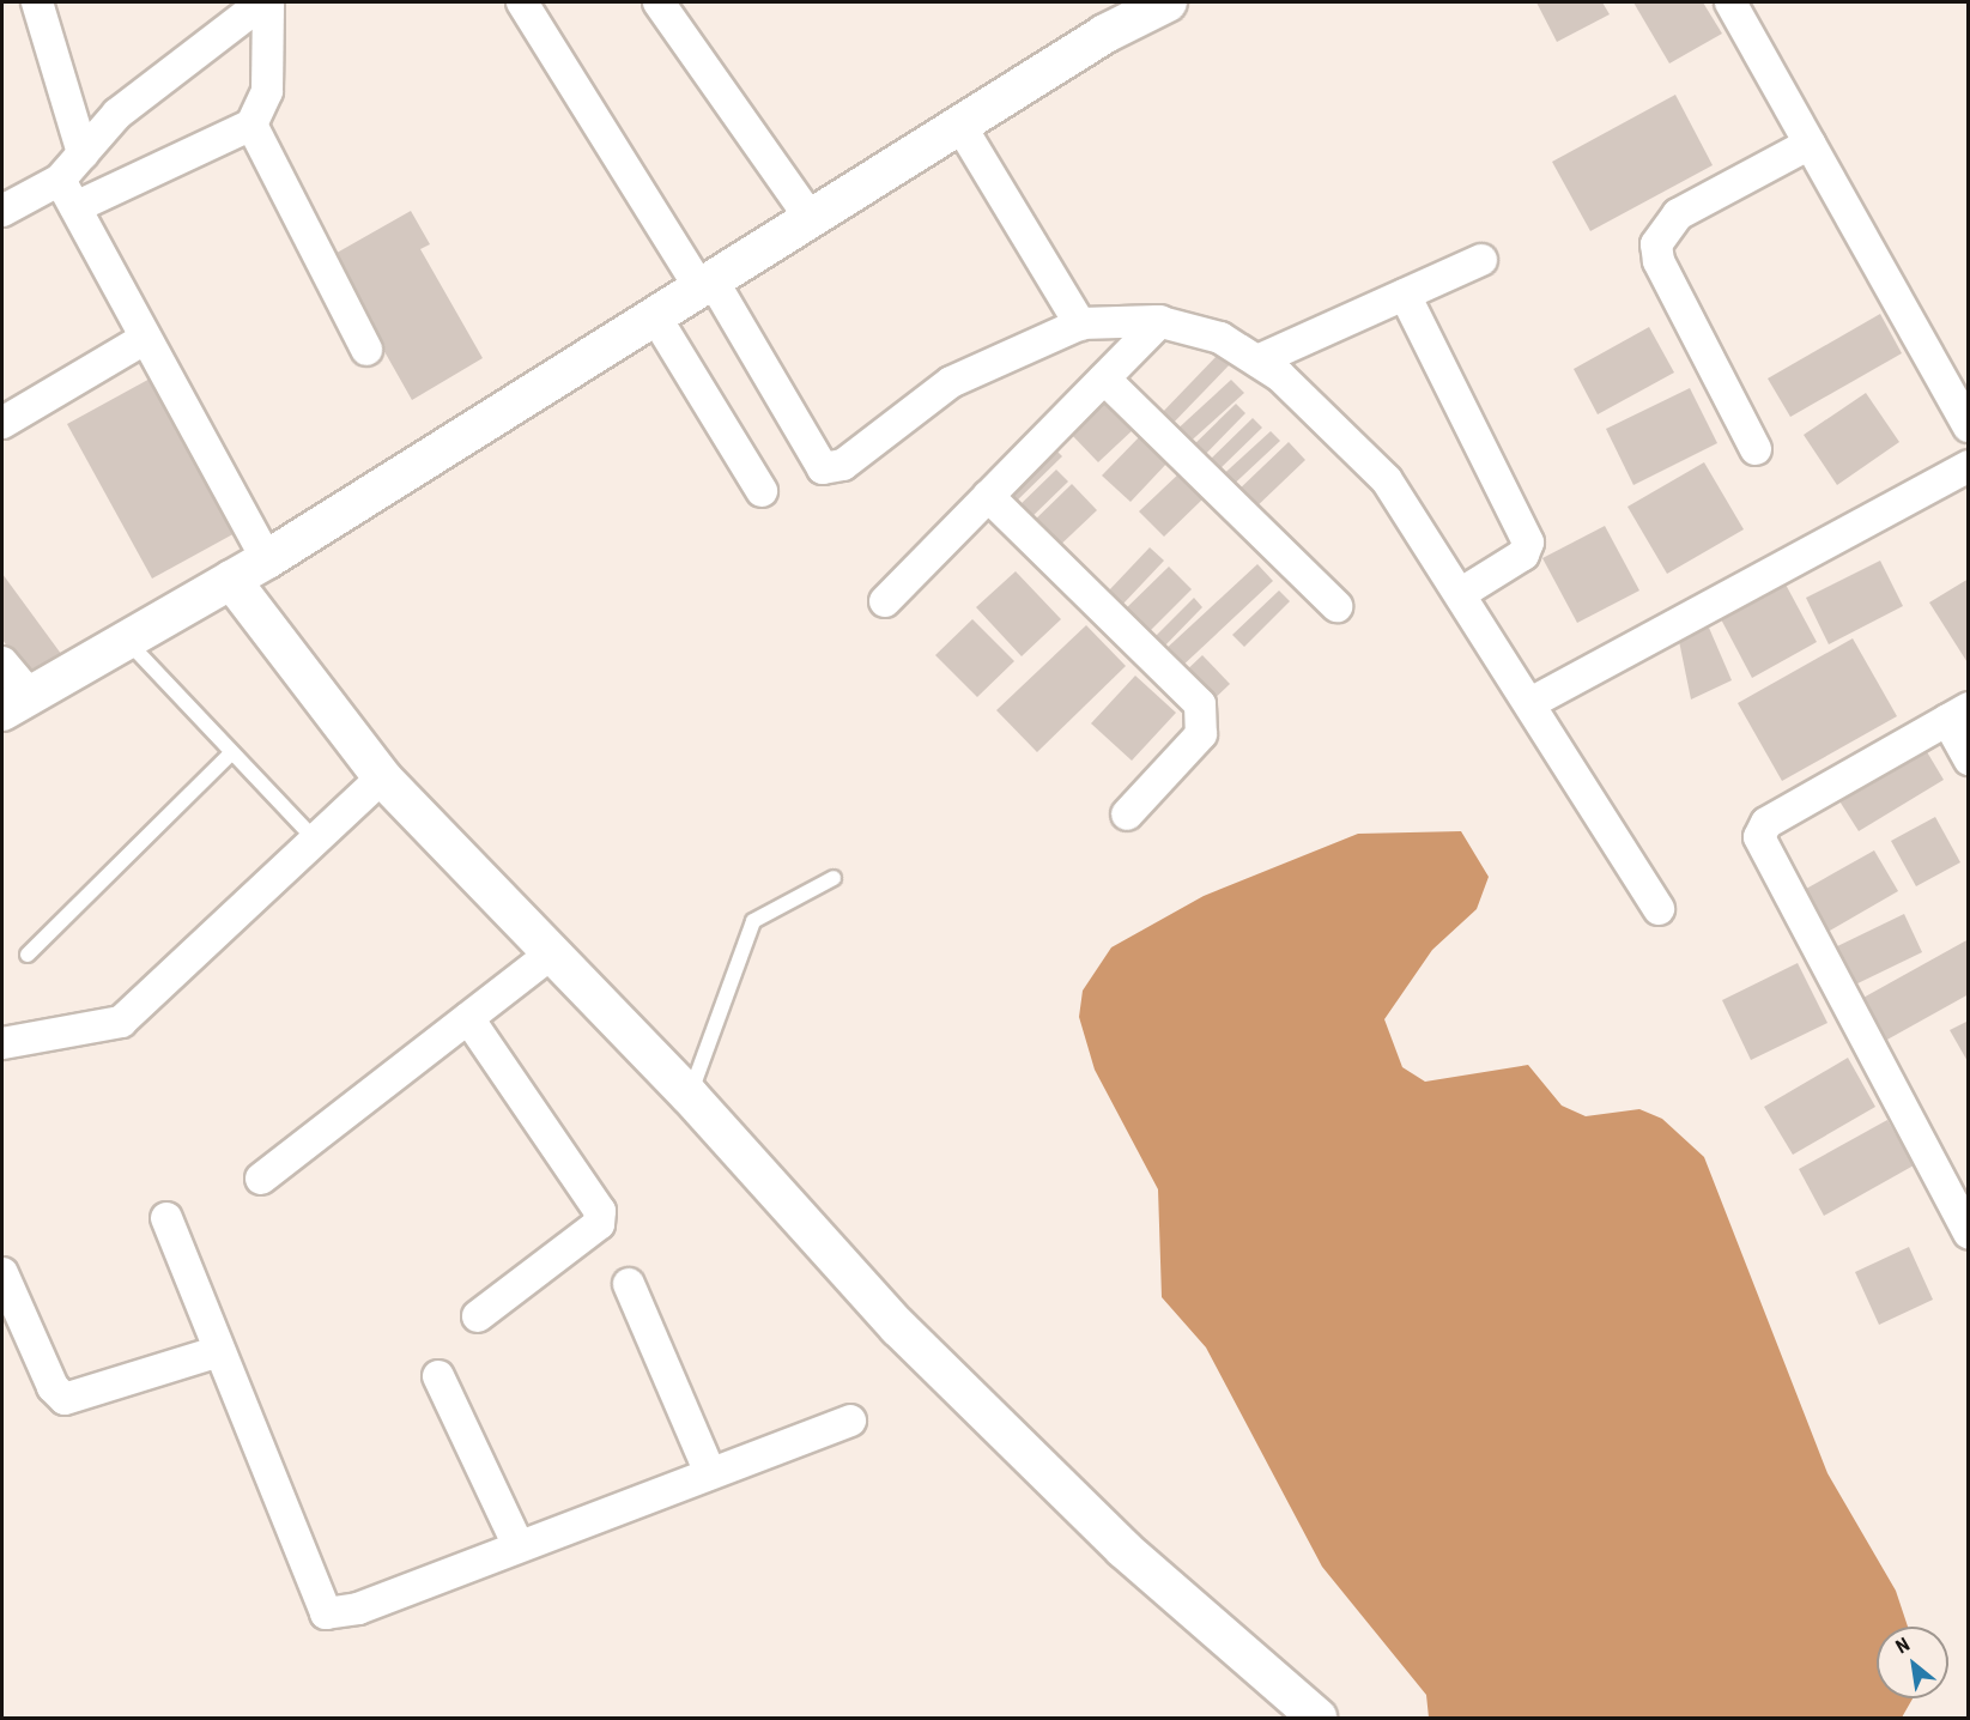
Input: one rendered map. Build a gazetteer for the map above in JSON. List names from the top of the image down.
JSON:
{
  "north": "top left"
}
